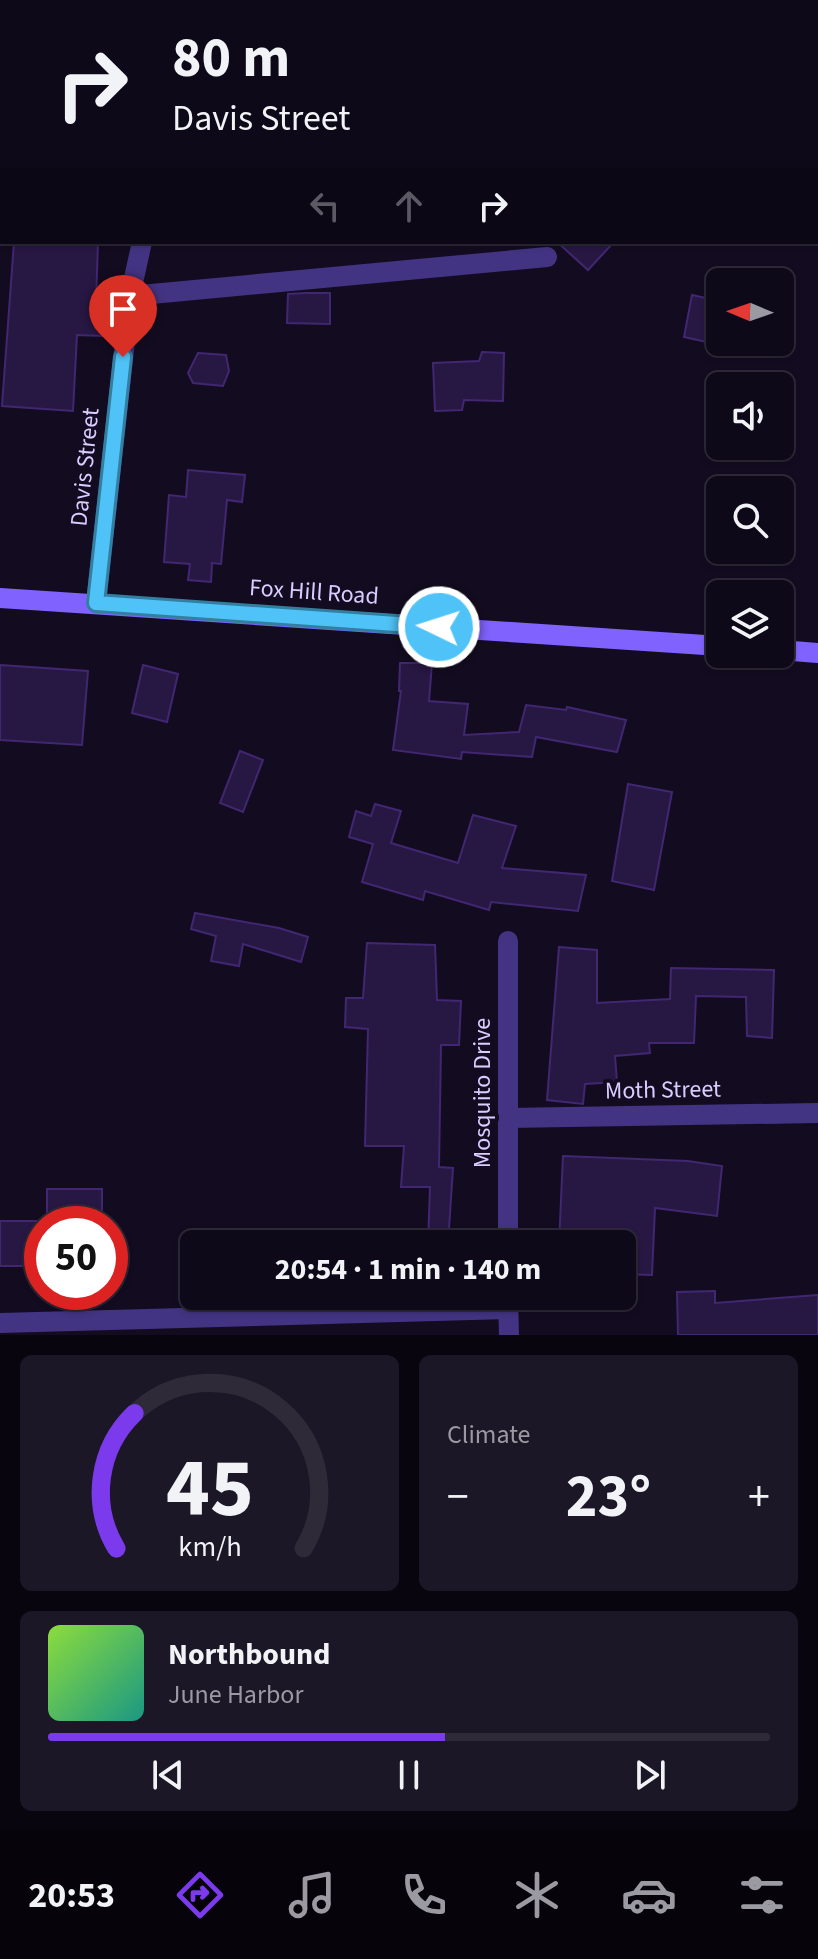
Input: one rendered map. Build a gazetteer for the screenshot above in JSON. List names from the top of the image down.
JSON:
{
  "streets": {
    "main road": ["Fox Hill Road"],
    "street": ["Davis Street", "Moth Street", "Mosquito Drive"]
  },
  "crossings": [
    ["Davis Street", "Fox Hill Road"],
    ["Moth Street", "Mosquito Drive"]
  ],
  "north": "left",
  "page": {
    "turn": ["80 m", "Davis Street"],
    "limit": "50",
    "trip": "20:54 · 1 min · 140 m",
    "tile": "Climate",
    "heat": ["−", "23°", "+"],
    "song": ["Northbound", "June Harbor"],
    "tabs": "20:53",
    "gauge": ["45", "km/h"]
  }
}
